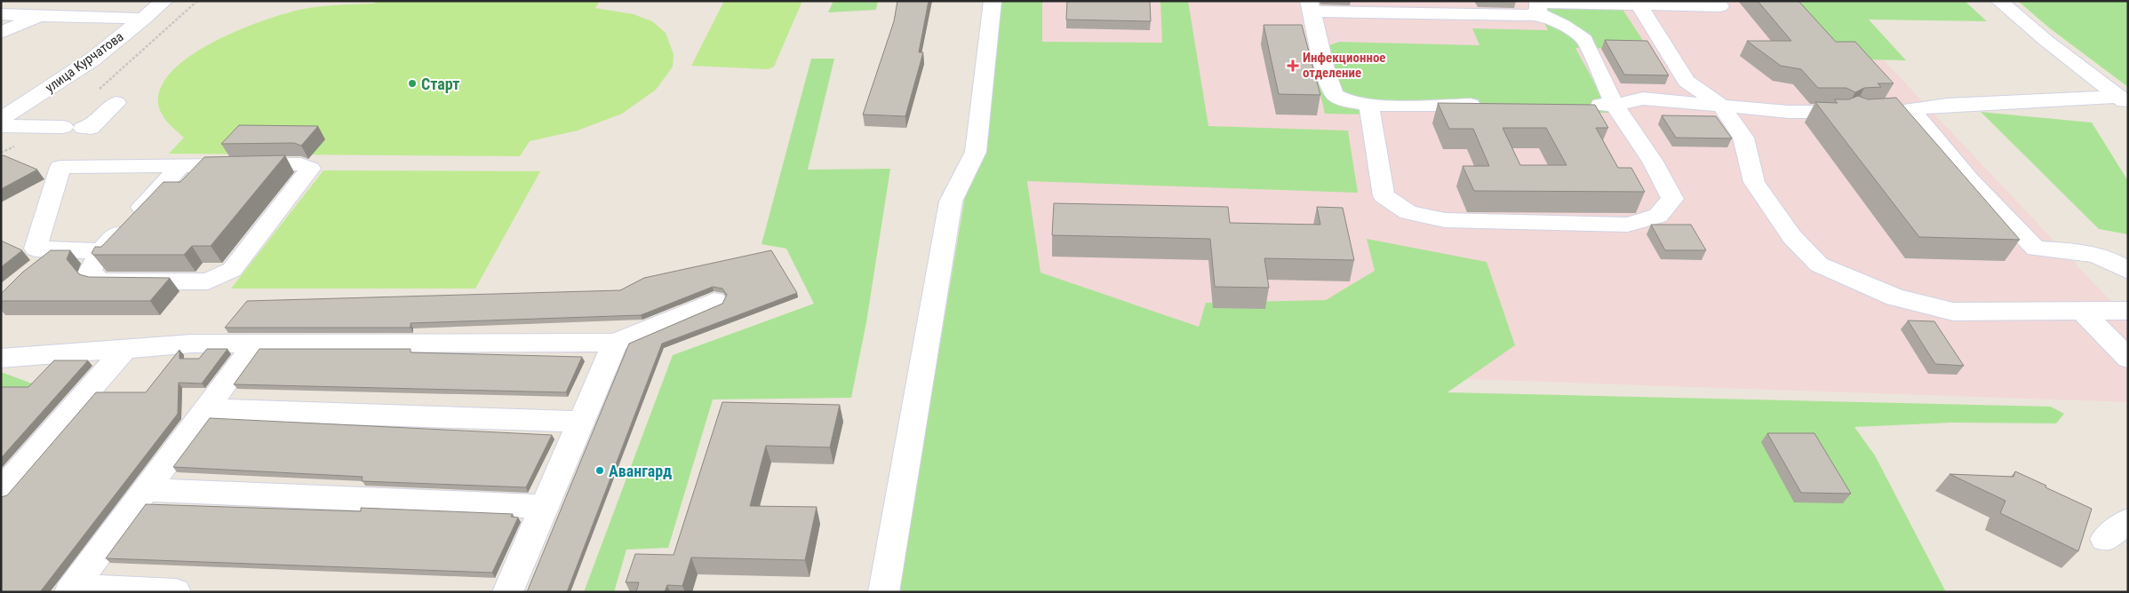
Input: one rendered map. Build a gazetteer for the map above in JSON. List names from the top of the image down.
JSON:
{
  "streets": {
    "street": ["улица Курчатова"]
  },
  "places": {
    "health": ["Инфекционное отделение"],
    "other": ["Старт", "Авангард"]
  }
}
